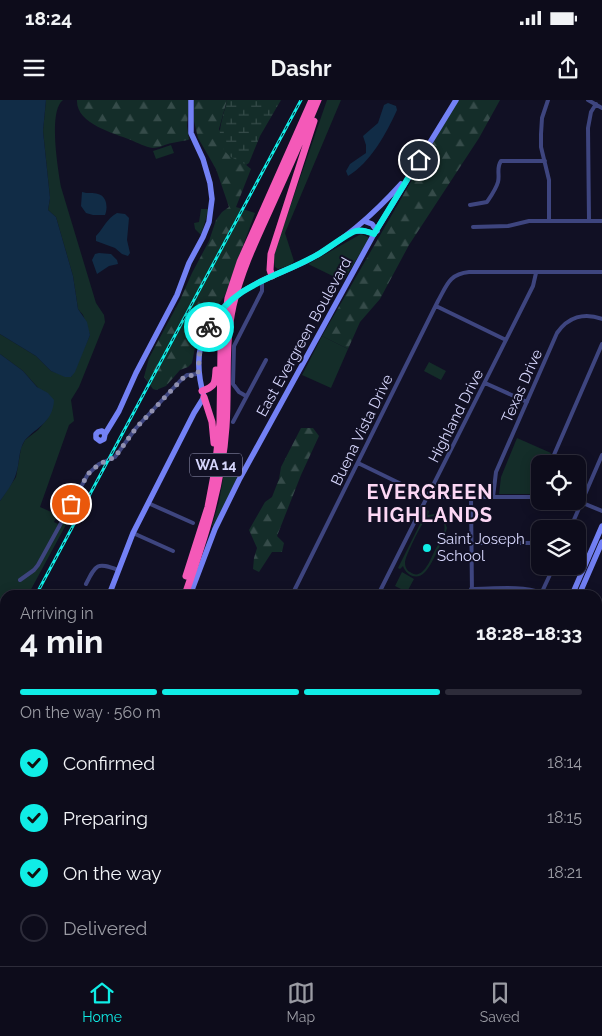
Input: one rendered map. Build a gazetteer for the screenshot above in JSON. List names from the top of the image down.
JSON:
{
  "streets": {
    "highway": ["WA 14"],
    "street": [
      "East Evergreen Boulevard",
      "Texas Drive",
      "Highland Drive",
      "Buena Vista Drive"
    ]
  },
  "crossings": [
    ["Highland Drive", "Buena Vista Drive"]
  ],
  "districts": ["EVERGREEN HIGHLANDS"],
  "places": ["Saint Joseph School"],
  "page": {
    "status": "18:24",
    "header": "Dashr",
    "heading": ["4 min", "Arriving in", "18:28–18:33"],
    "bar": "On the way · 560 m",
    "list": [
      ["Confirmed", "18:14"],
      ["Preparing", "18:15"],
      ["On the way", "18:21"],
      "Delivered"
    ],
    "tabs": ["Home", "Map", "Saved"]
  }
}
